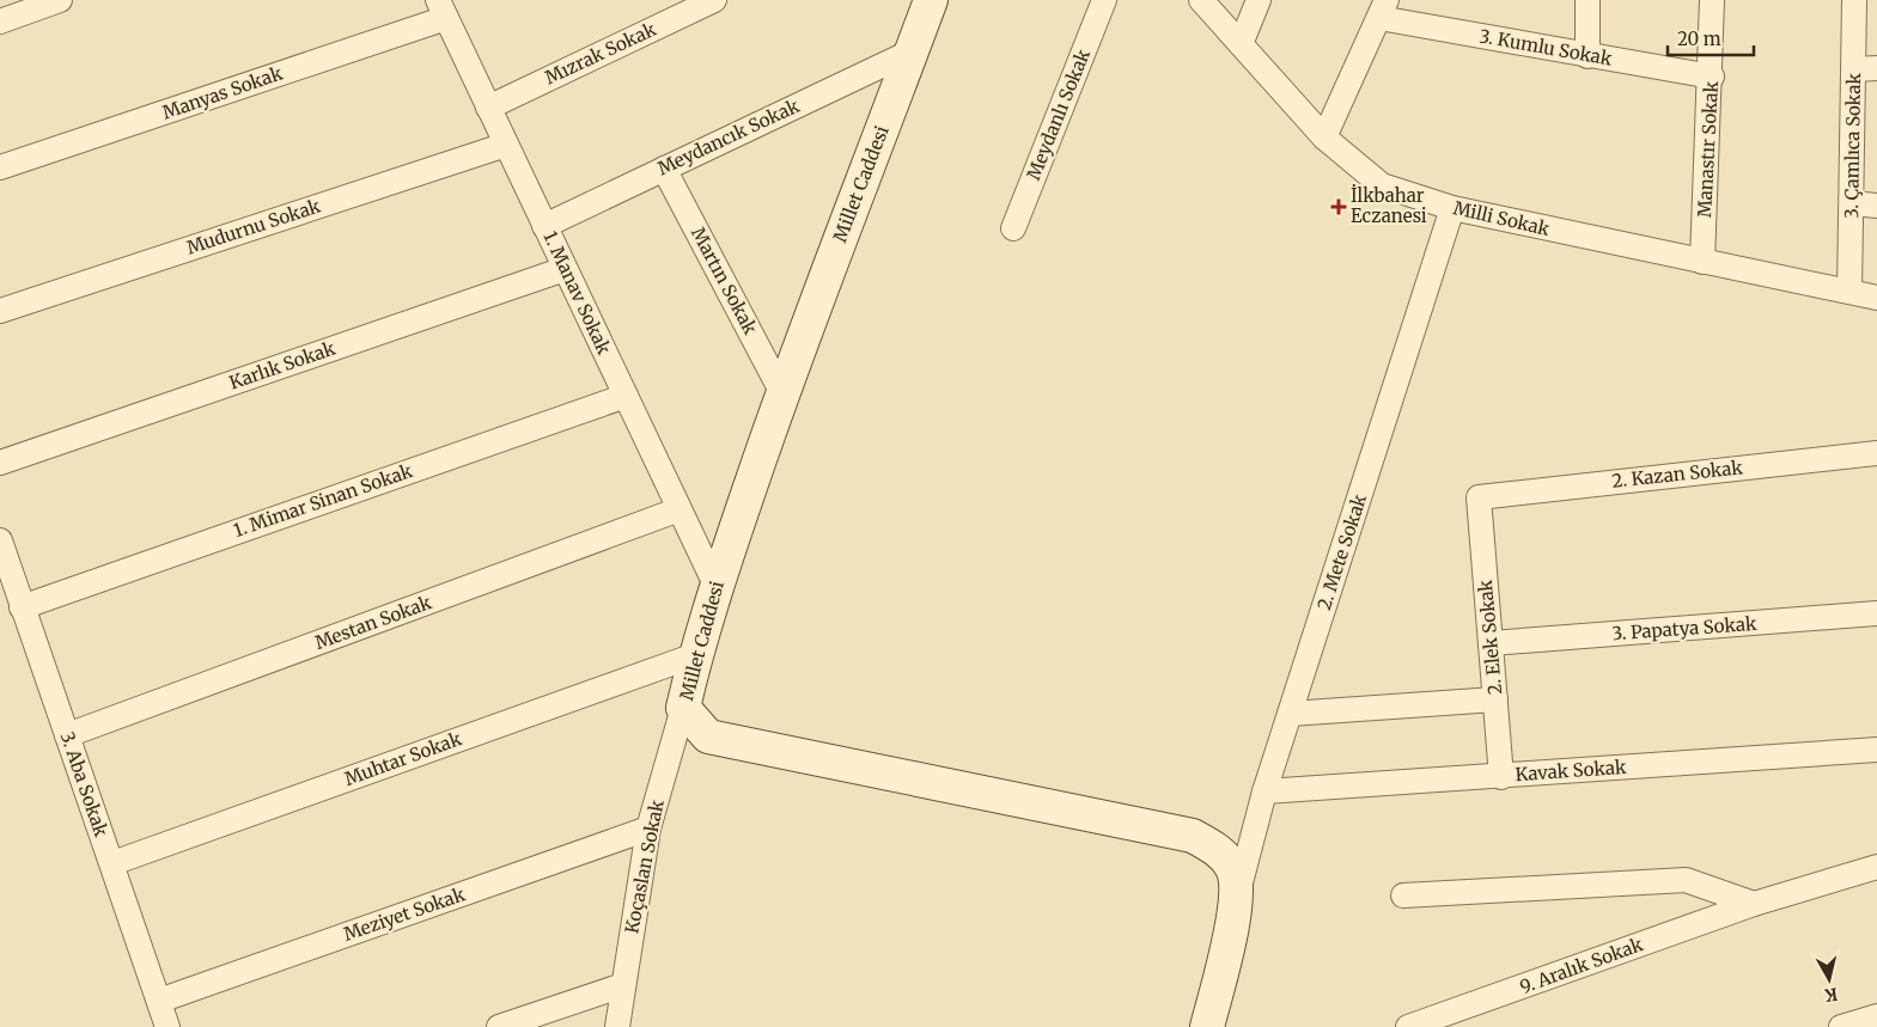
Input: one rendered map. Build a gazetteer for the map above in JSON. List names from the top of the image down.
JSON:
{
  "streets": {
    "main road": ["Millet Caddesi"],
    "street": [
      "3. Kumlu Sokak",
      "Mızrak Sokak",
      "Manyas Sokak",
      "Meydanlı Sokak",
      "Meydancık Sokak",
      "3. Çamlıca Sokak",
      "Manastır Sokak",
      "Milli Sokak",
      "Mudurnu Sokak",
      "Martın Sokak",
      "1. Manav Sokak",
      "Karlık Sokak",
      "2. Kazan Sokak",
      "1. Mimar Sinan Sokak",
      "2. Mete Sokak",
      "Mestan Sokak",
      "3. Papatya Sokak",
      "2. Elek Sokak",
      "Muhtar Sokak",
      "Kavak Sokak",
      "3. Aba Sokak",
      "Koçaslan Sokak",
      "Meziyet Sokak",
      "9. Aralık Sokak"
    ]
  },
  "crossings": [
    ["3. Kumlu Sokak", "Manastır Sokak"],
    ["Mızrak Sokak", "1. Manav Sokak"],
    ["Manyas Sokak", "1. Manav Sokak"],
    ["Meydancık Sokak", "Millet Caddesi"],
    ["Meydancık Sokak", "Martın Sokak"],
    ["Meydancık Sokak", "1. Manav Sokak"],
    ["3. Çamlıca Sokak", "Milli Sokak"],
    ["Manastır Sokak", "Milli Sokak"],
    ["Millet Caddesi", "Martın Sokak"],
    ["Millet Caddesi", "1. Manav Sokak"],
    ["Millet Caddesi", "2. Mete Sokak"],
    ["Millet Caddesi", "Muhtar Sokak"],
    ["Millet Caddesi", "Koçaslan Sokak"],
    ["Milli Sokak", "2. Mete Sokak"],
    ["Mudurnu Sokak", "1. Manav Sokak"],
    ["1. Manav Sokak", "Karlık Sokak"],
    ["1. Manav Sokak", "1. Mimar Sinan Sokak"],
    ["1. Manav Sokak", "Mestan Sokak"],
    ["2. Kazan Sokak", "2. Elek Sokak"],
    ["1. Mimar Sinan Sokak", "3. Aba Sokak"],
    ["2. Mete Sokak", "Kavak Sokak"],
    ["Mestan Sokak", "3. Aba Sokak"],
    ["3. Papatya Sokak", "2. Elek Sokak"],
    ["2. Elek Sokak", "Kavak Sokak"],
    ["Muhtar Sokak", "3. Aba Sokak"],
    ["3. Aba Sokak", "Meziyet Sokak"],
    ["Koçaslan Sokak", "Meziyet Sokak"]
  ],
  "places": {
    "health": ["İlkbahar Eczanesi"]
  },
  "scale_bar": "20 m",
  "north": "bottom"
}
